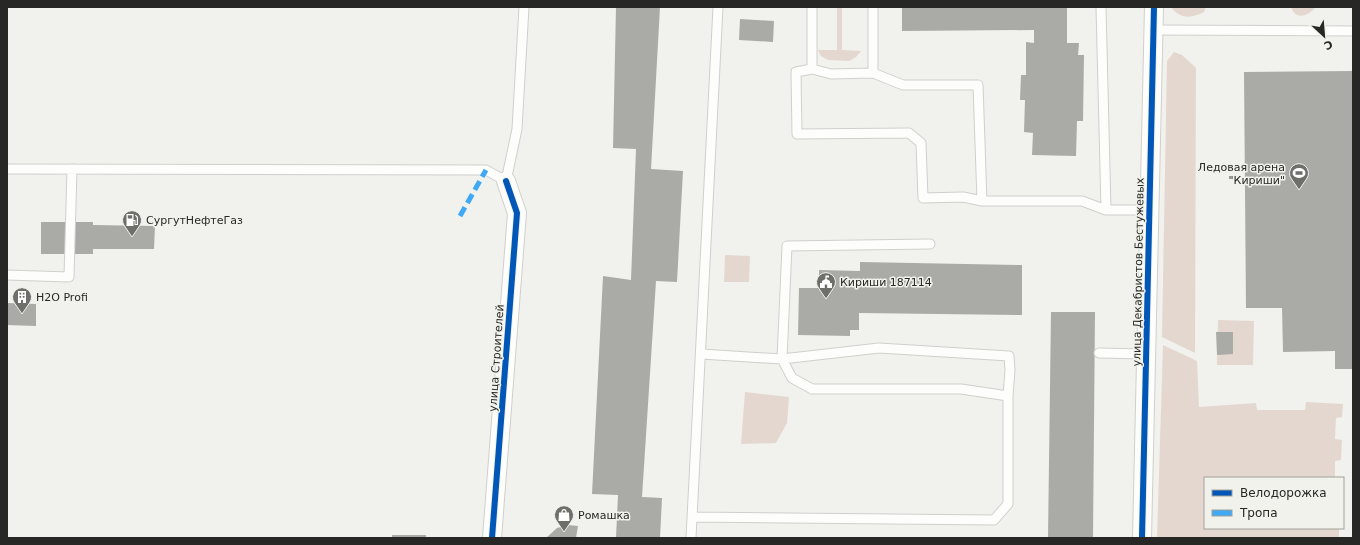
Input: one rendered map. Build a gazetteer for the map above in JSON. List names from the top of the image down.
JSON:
{
  "streets": {
    "street": ["улица Декабристов Бестужевых", "улица Строителей"]
  },
  "places": {
    "sports": ["Ледовая арена \"Кириши\""],
    "fuel station": ["СургутНефтеГаз"],
    "public building": ["Кириши 187114"],
    "building": ["H2O Profi"],
    "shop": ["Ромашка"]
  },
  "legend": ["Велодорожка", "Тропа"],
  "north": "bottom right"
}
